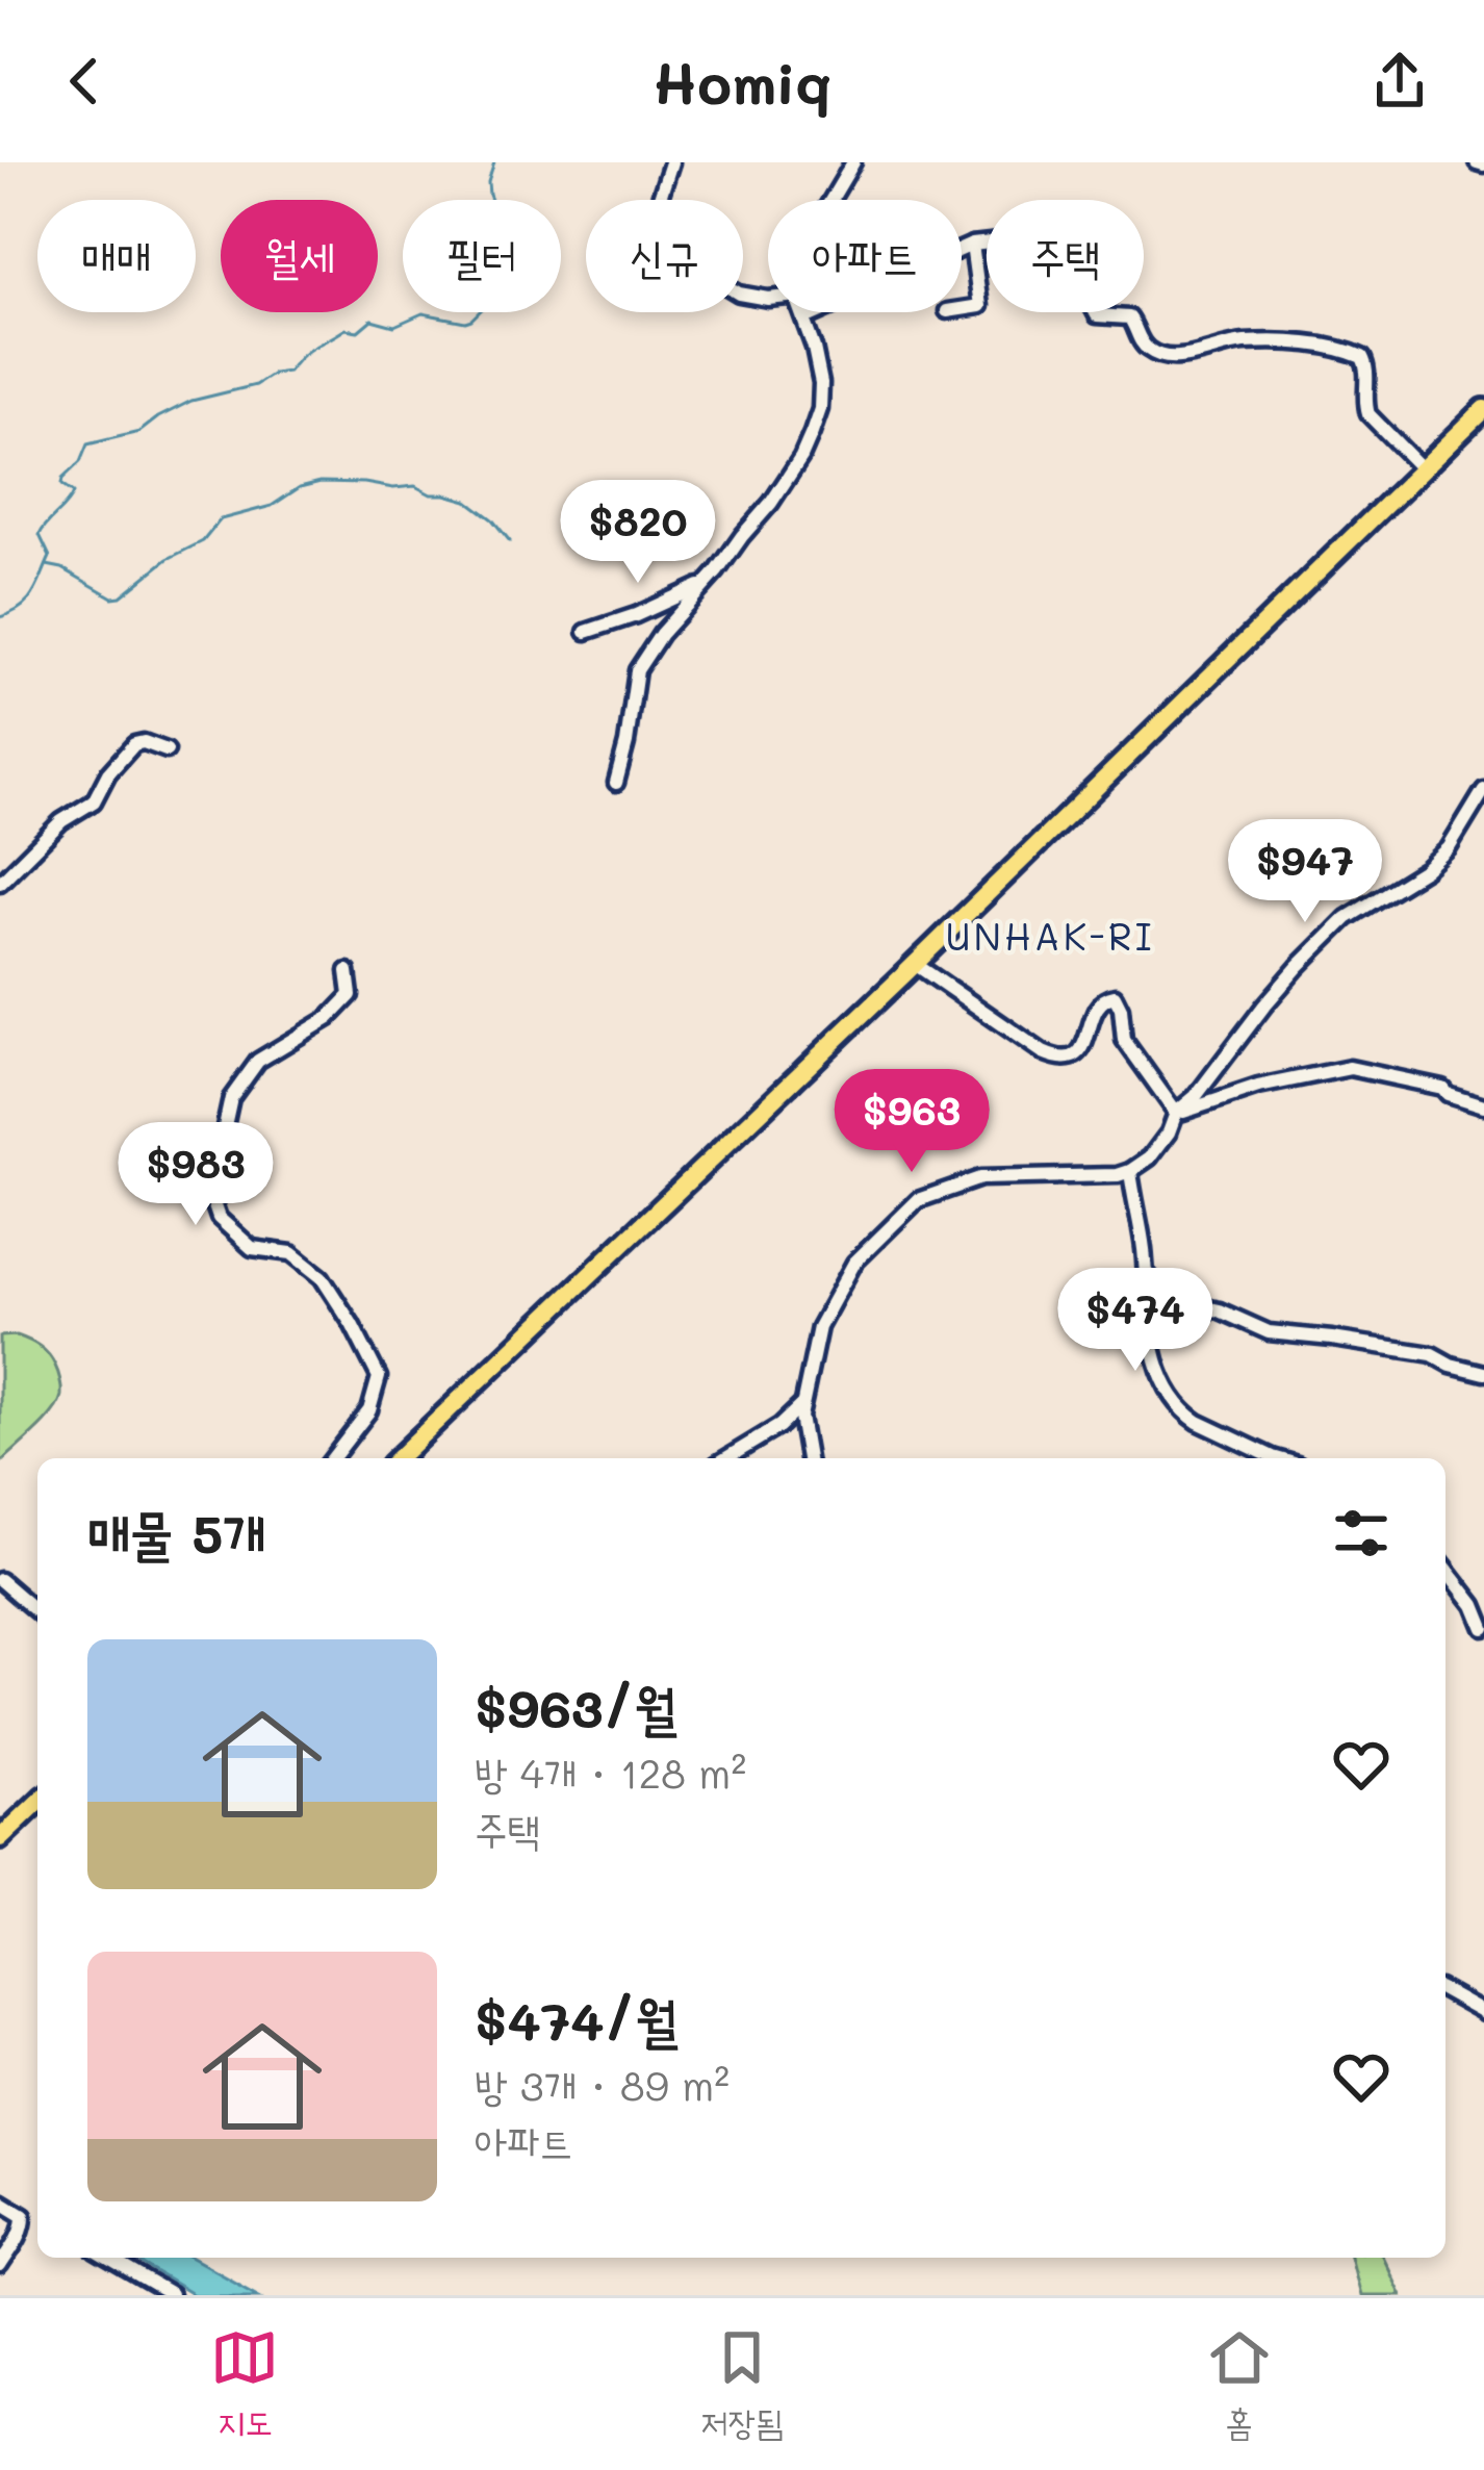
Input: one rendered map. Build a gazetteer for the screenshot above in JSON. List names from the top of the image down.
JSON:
{
  "districts": ["UNHAK-RI"],
  "page": {
    "header": "Homiq",
    "chip": [
      "매매",
      "월세",
      "필터",
      "신규",
      "아파트",
      "주택"
    ],
    "price": [
      "$820",
      "$947",
      "$963",
      "$983",
      "$474"
    ],
    "heading": "매물 5개",
    "list": [
      {
        "name": "$963/월",
        "note": "방 4개 · 128 m² · 주택"
      },
      {
        "name": "$474/월",
        "note": "방 3개 · 89 m² · 아파트"
      }
    ],
    "tabs": ["지도", "저장됨", "홈"]
  }
}
